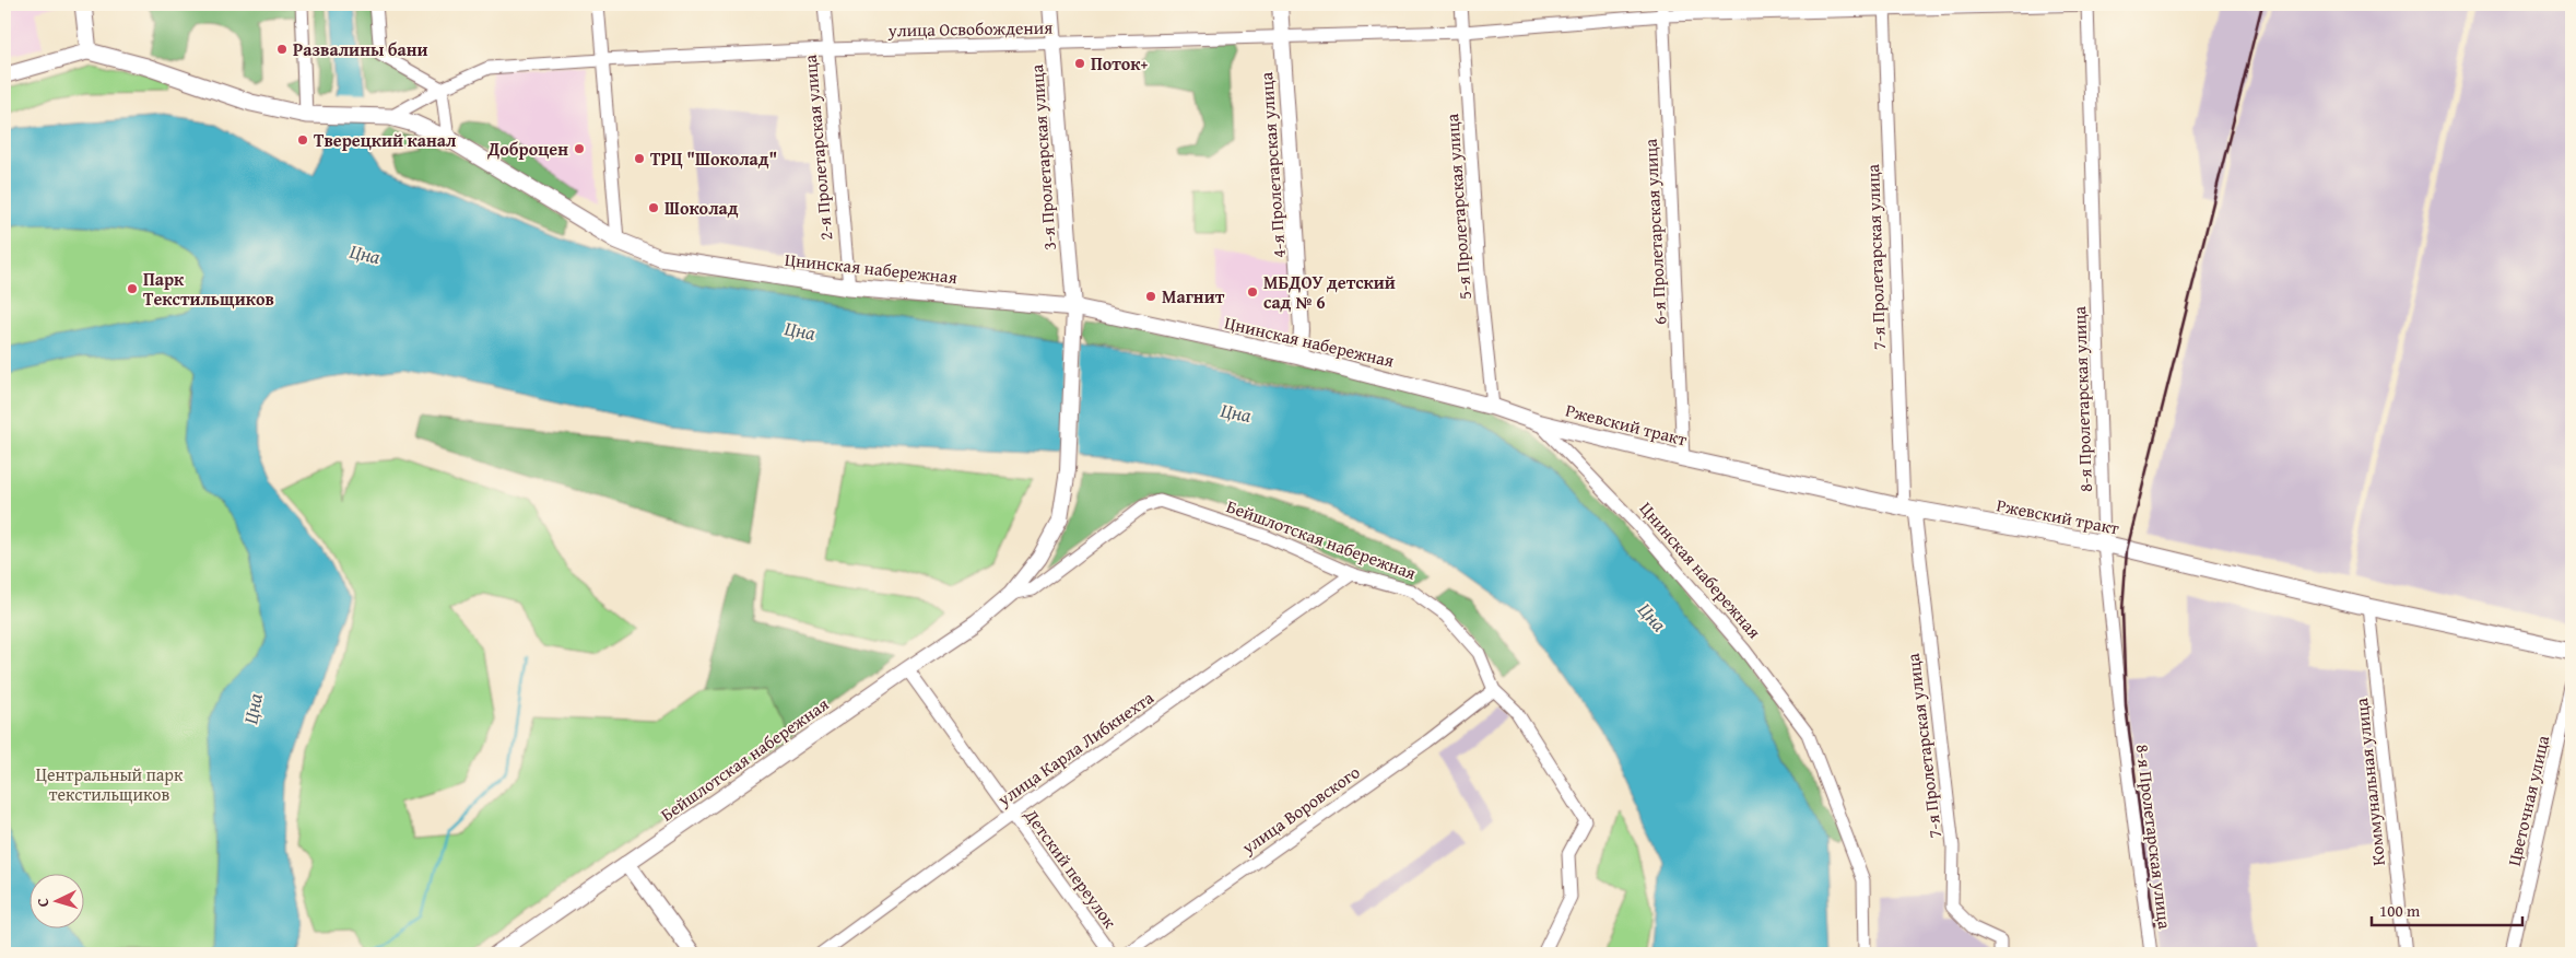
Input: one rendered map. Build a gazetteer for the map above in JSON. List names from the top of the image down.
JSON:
{
  "streets": {
    "main road": ["Цнинская набережная", "Ржевский тракт"],
    "street": [
      "улица Освобождения",
      "2-я Пролетарская улица",
      "3-я Пролетарская улица",
      "4-я Пролетарская улица",
      "5-я Пролетарская улица",
      "6-я Пролетарская улица",
      "7-я Пролетарская улица",
      "8-я Пролетарская улица",
      "Бейшлотская набережная",
      "улица Карла Либкнехта",
      "Коммунальная улица",
      "Цветочная улица",
      "улица Воровского",
      "Детский переулок"
    ]
  },
  "crossings": [
    ["улица Освобождения", "2-я Пролетарская улица"],
    ["улица Освобождения", "3-я Пролетарская улица"],
    ["улица Освобождения", "4-я Пролетарская улица"],
    ["улица Освобождения", "5-я Пролетарская улица"],
    ["улица Освобождения", "6-я Пролетарская улица"],
    ["улица Освобождения", "7-я Пролетарская улица"],
    ["улица Освобождения", "Цнинская набережная"],
    ["улица Освобождения", "8-я Пролетарская улица"],
    ["2-я Пролетарская улица", "Цнинская набережная"],
    ["3-я Пролетарская улица", "Цнинская набережная"],
    ["3-я Пролетарская улица", "Бейшлотская набережная"],
    ["4-я Пролетарская улица", "Цнинская набережная"],
    ["5-я Пролетарская улица", "Цнинская набережная"],
    ["6-я Пролетарская улица", "Ржевский тракт"],
    ["7-я Пролетарская улица", "Ржевский тракт"],
    ["Цнинская набережная", "Ржевский тракт"],
    ["8-я Пролетарская улица", "Ржевский тракт"],
    ["Ржевский тракт", "Коммунальная улица"],
    ["Бейшлотская набережная", "улица Карла Либкнехта"],
    ["Бейшлотская набережная", "улица Воровского"],
    ["Бейшлотская набережная", "Детский переулок"],
    ["улица Карла Либкнехта", "Детский переулок"]
  ],
  "water": ["Цна"],
  "parks": ["Центральный парк текстильщиков"],
  "places": [
    "Развалины бани",
    "Поток+",
    "Тверецкий канал",
    "Доброцен",
    "ТРЦ \"Шоколад\"",
    "Шоколад",
    "Парк Текстильщиков",
    "МБДОУ детский сад № 6",
    "Магнит"
  ],
  "scale_bar": "100 m",
  "north": "left"
}
